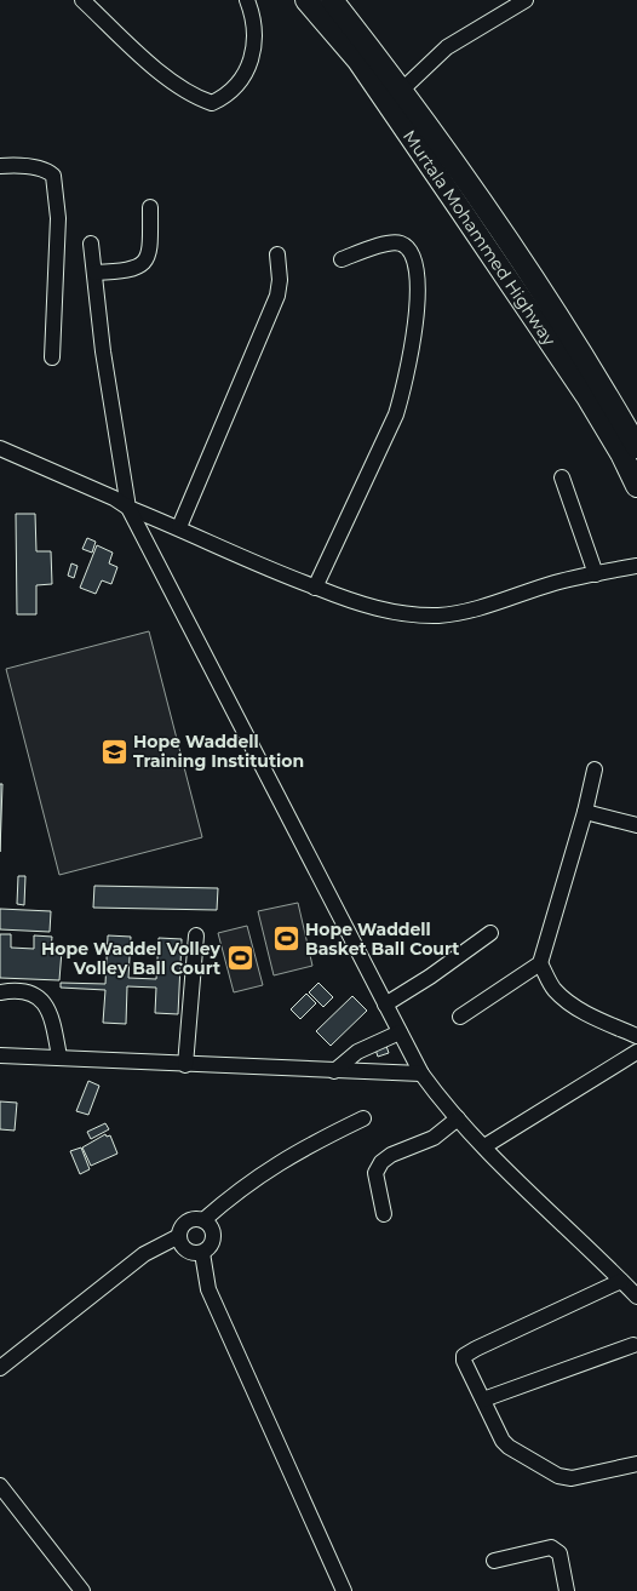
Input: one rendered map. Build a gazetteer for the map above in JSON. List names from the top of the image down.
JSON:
{
  "streets": {
    "highway": ["Murtala Mohammed Highway"]
  },
  "places": {
    "school or university": ["Hope Waddell Training Institution"],
    "sports": ["Hope Waddell Basket Ball Court", "Hope Waddel Volley Volley Ball Court"]
  }
}
